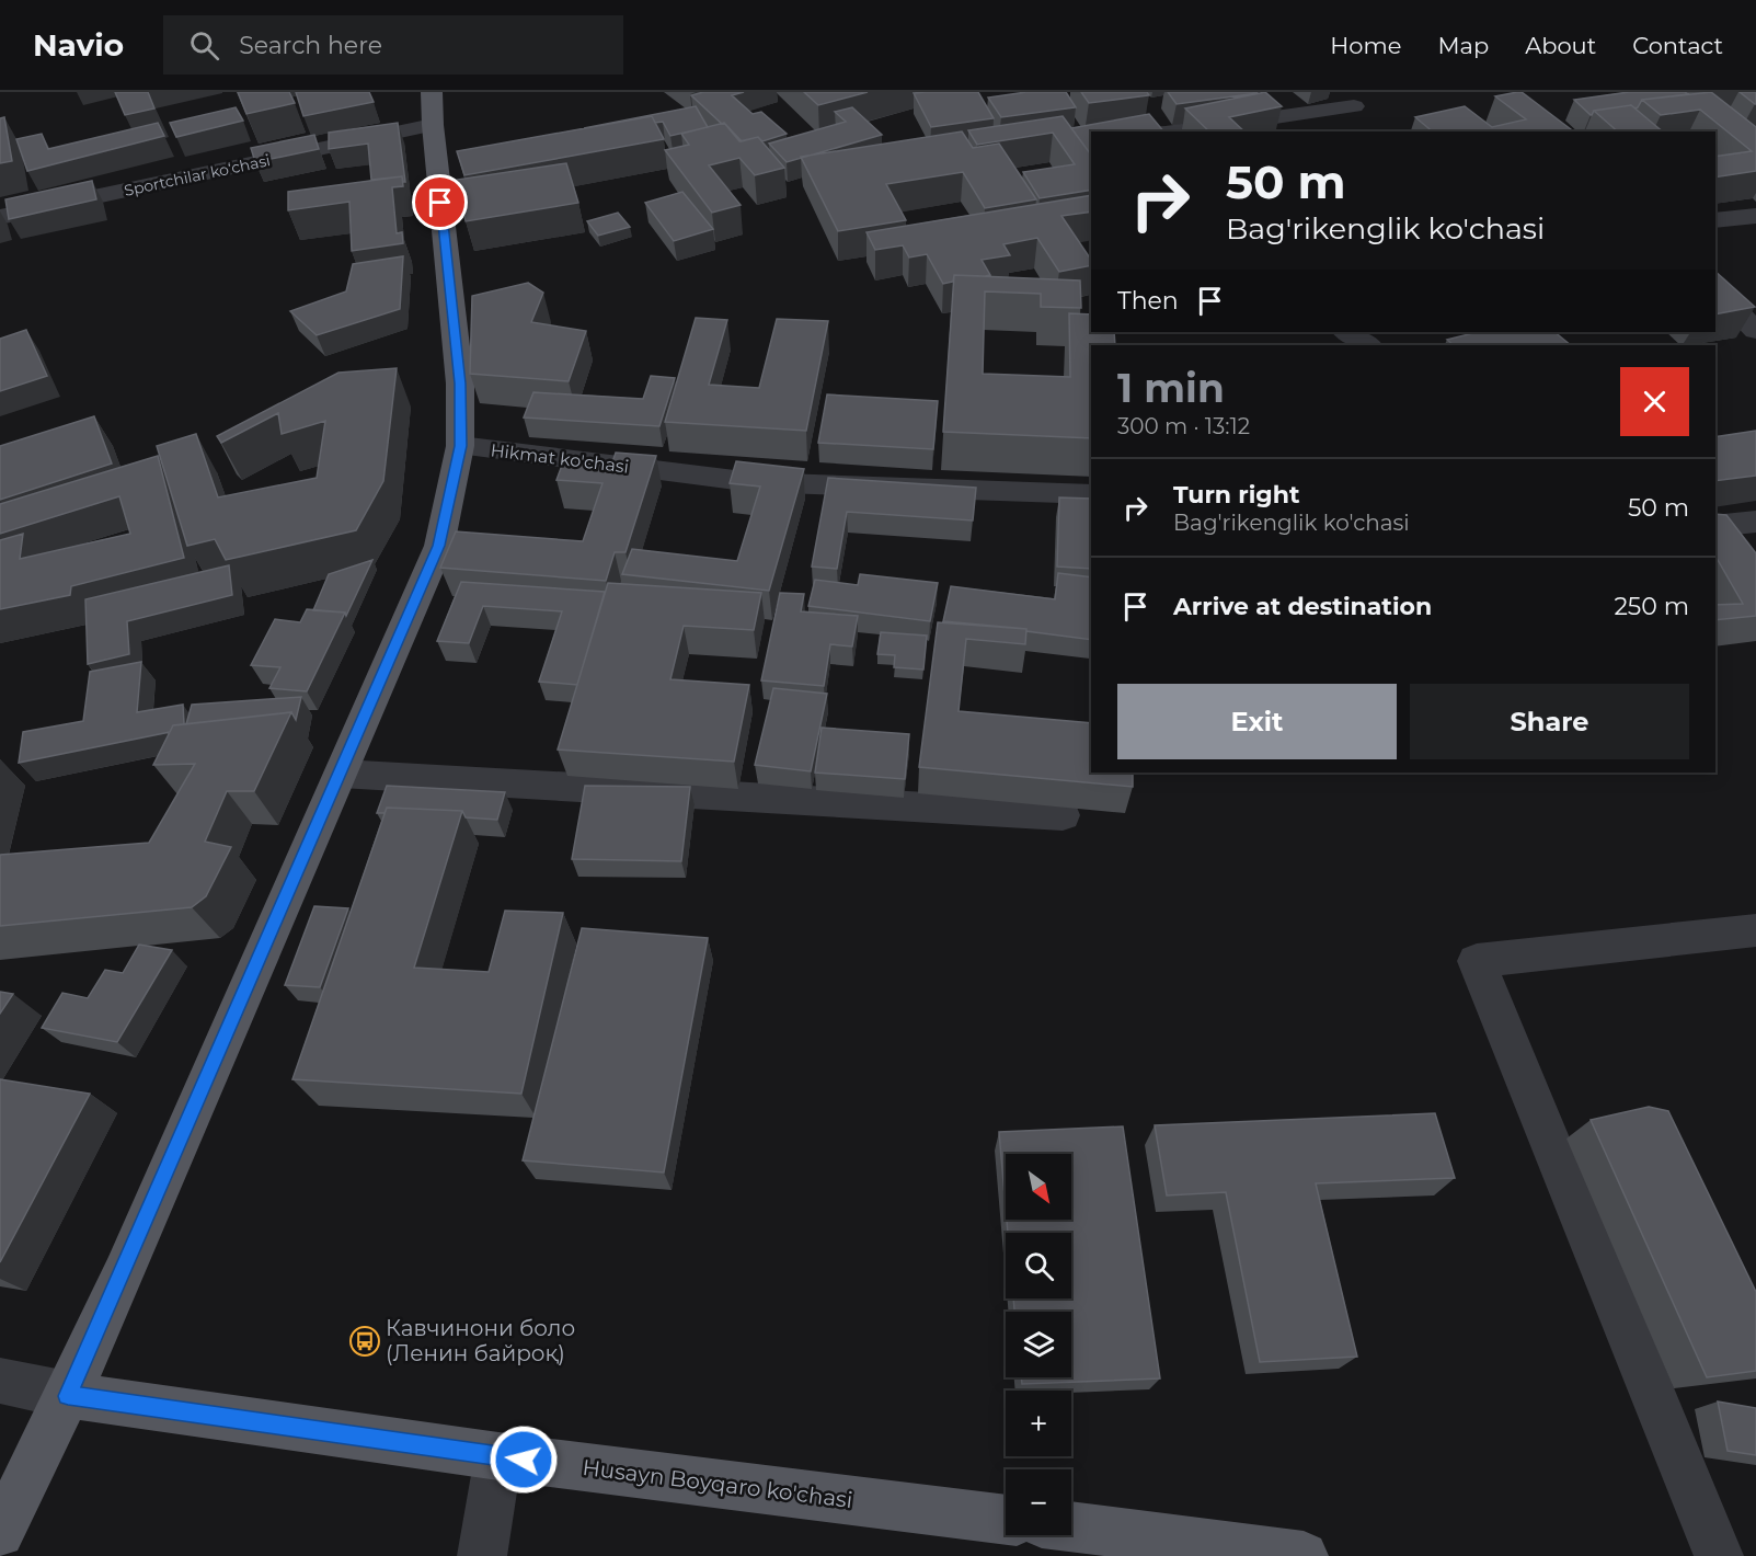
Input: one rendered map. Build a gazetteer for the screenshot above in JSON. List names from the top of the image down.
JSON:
{
  "streets": {
    "main road": ["Husayn Boyqaro ko'chasi"],
    "street": ["Sportchilar ko‘chasi", "Hikmat ko'chasi"]
  },
  "places": {
    "bus stop": ["Кавчинони боло (Ленин байроқ)"]
  },
  "north": "bottom right",
  "page": {
    "header": "Navio",
    "search": "Search here",
    "nav": [
      "Home",
      "Map",
      "About",
      "Contact"
    ],
    "turn": ["50 m", "Bag'rikenglik ko'chasi"],
    "then": "Then",
    "heading": ["1 min", "300 m · 13:12"],
    "list": [
      {
        "name": "Turn right",
        "note": "Bag'rikenglik ko'chasi",
        "value": "50 m"
      },
      {
        "name": "Arrive at destination",
        "value": "250 m"
      }
    ],
    "buttons": ["Exit", "Share"],
    "map_buttons": ["+", "−"]
  }
}
